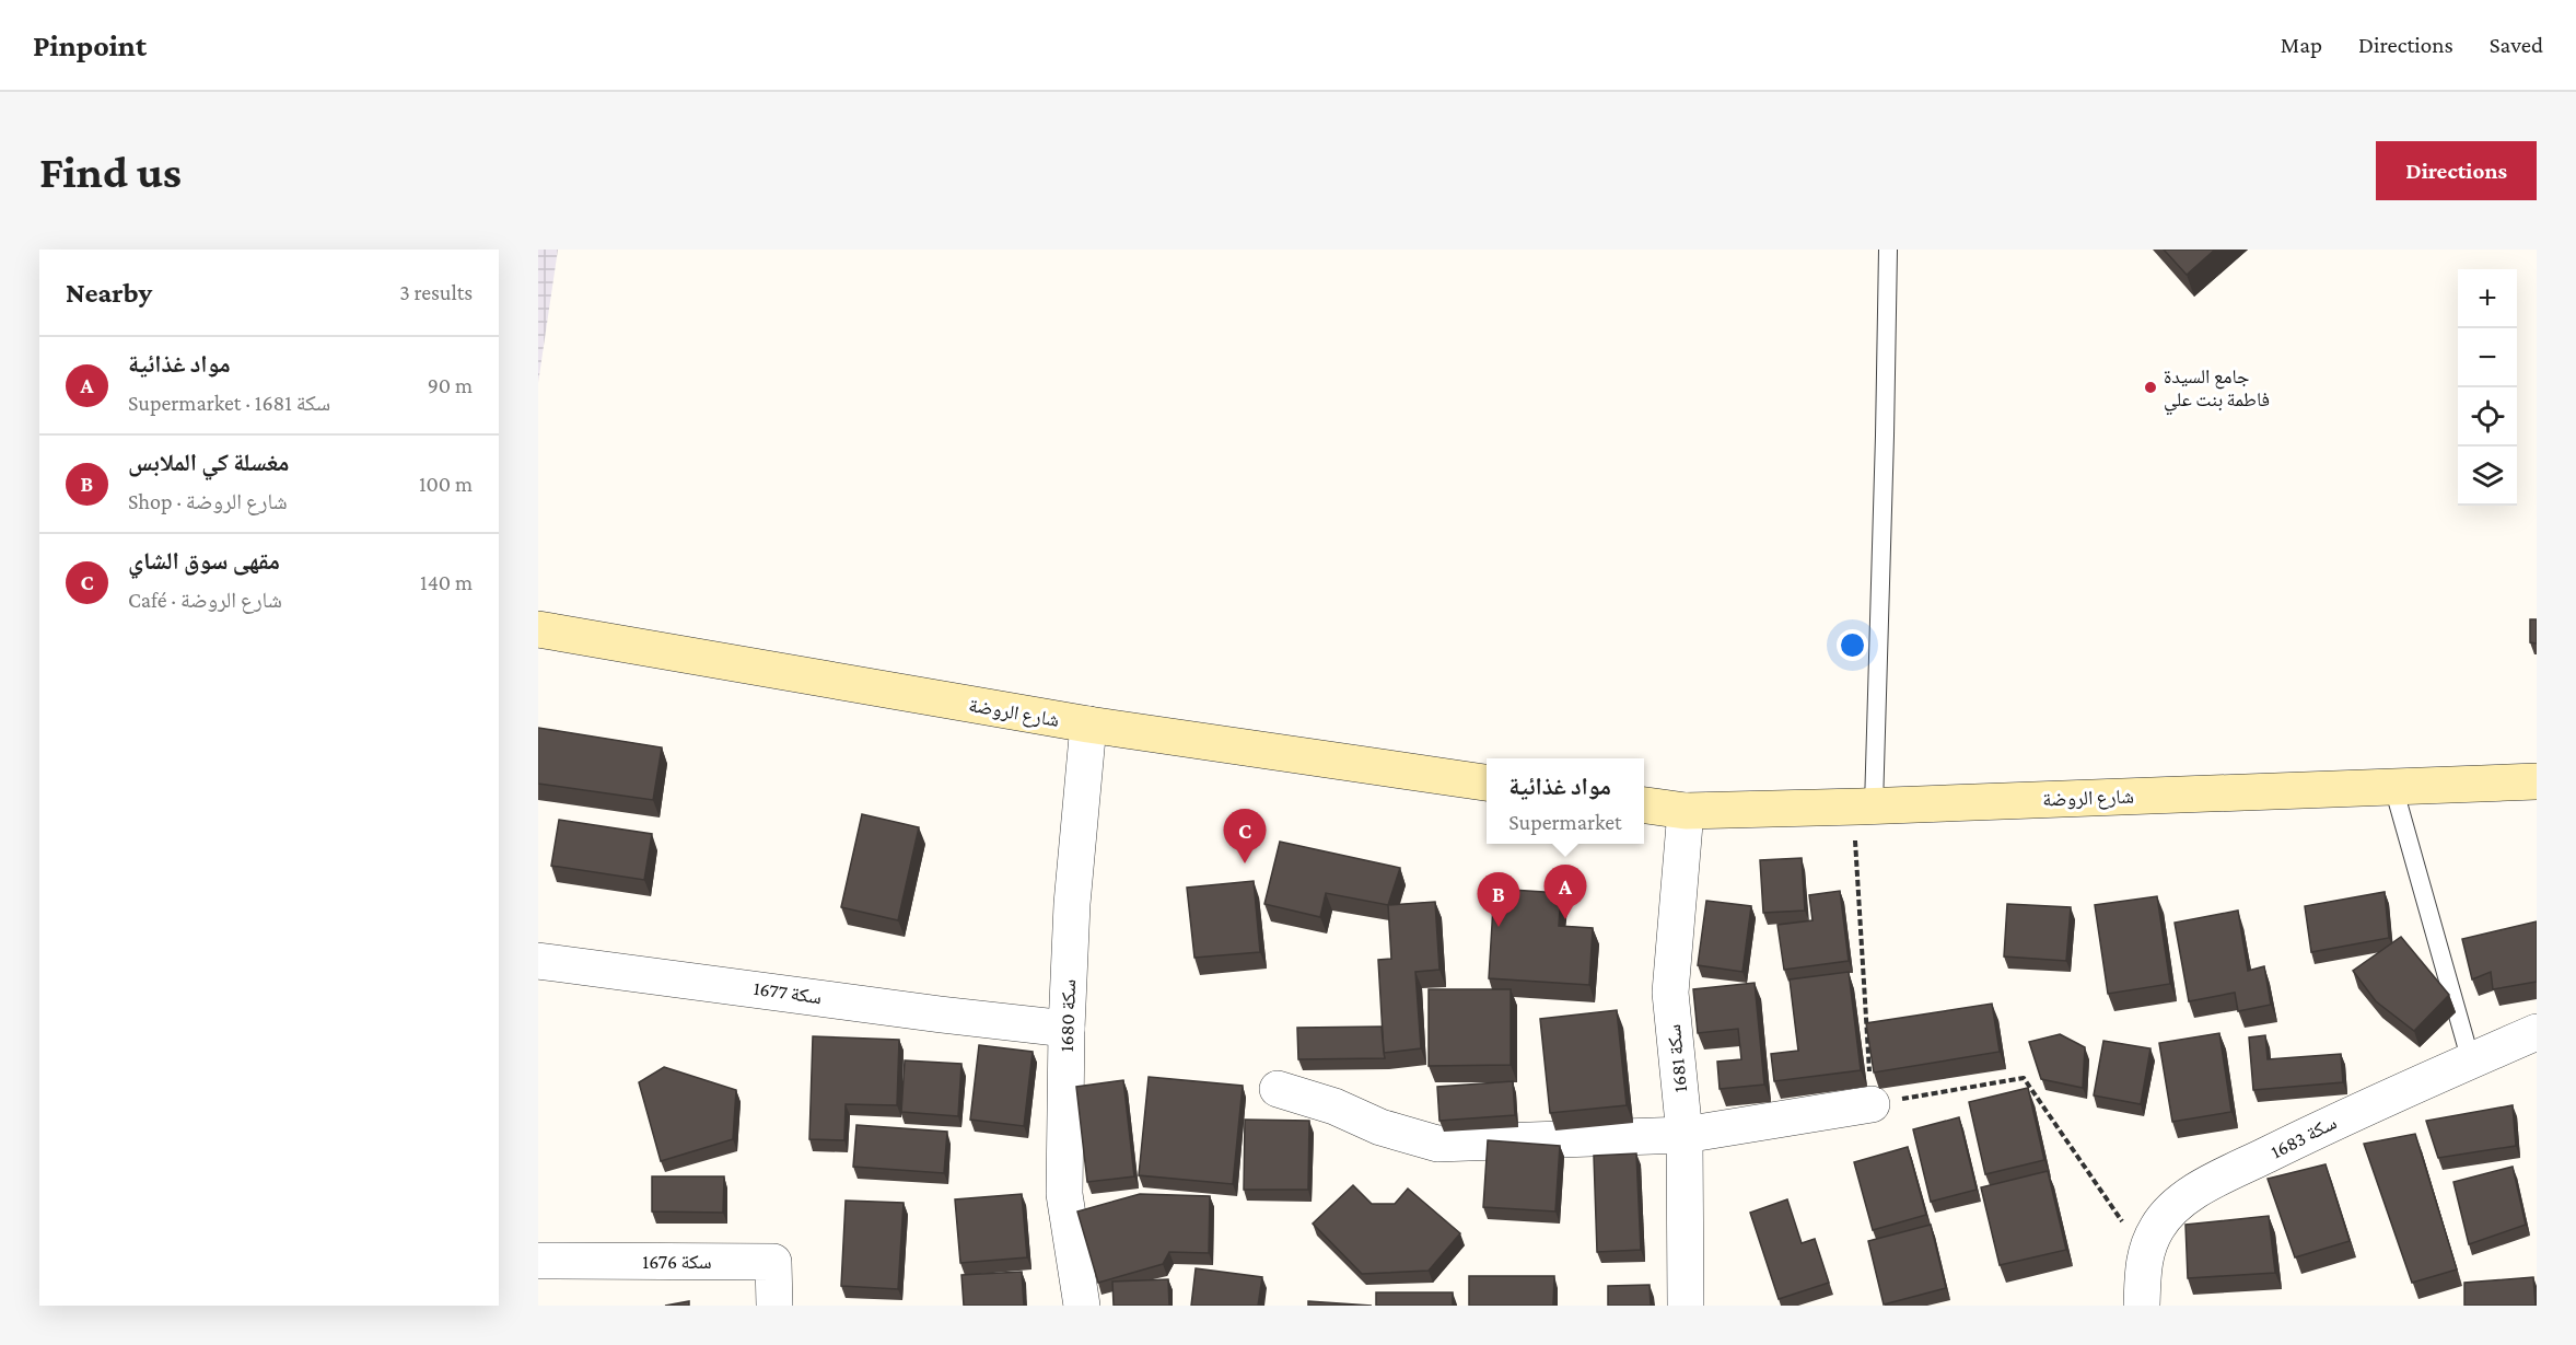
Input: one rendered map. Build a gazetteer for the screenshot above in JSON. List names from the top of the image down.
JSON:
{
  "streets": {
    "main road": ["شارع الروضة"],
    "street": [
      "سكة 1677",
      "سكة 1680",
      "سكة 1681",
      "سكة 1683",
      "سكة 1676"
    ]
  },
  "crossings": [
    ["شارع الروضة", "سكة 1680"],
    ["شارع الروضة", "سكة 1681"],
    ["سكة 1677", "سكة 1680"]
  ],
  "places": ["جامع السيدة فاطمة بنت علي"],
  "page": {
    "header": "Pinpoint",
    "nav": ["Map", "Directions", "Saved"],
    "buttons": "Directions",
    "title": "Find us",
    "heading": ["Nearby", "3 results"],
    "map_buttons": ["+", "−"],
    "list": [
      {
        "mark": "A",
        "name": "مواد غذائية",
        "note": "Supermarket · سكة 1681",
        "value": "90 m"
      },
      {
        "mark": "B",
        "name": "مغسلة كي الملابس",
        "note": "Shop · شارع الروضة",
        "value": "100 m"
      },
      {
        "mark": "C",
        "name": "مقهى سوق الشاي",
        "note": "Café · شارع الروضة",
        "value": "140 m"
      }
    ],
    "popup": ["مواد غذائية", "Supermarket"],
    "pins": ["C", "A", "B"]
  }
}
